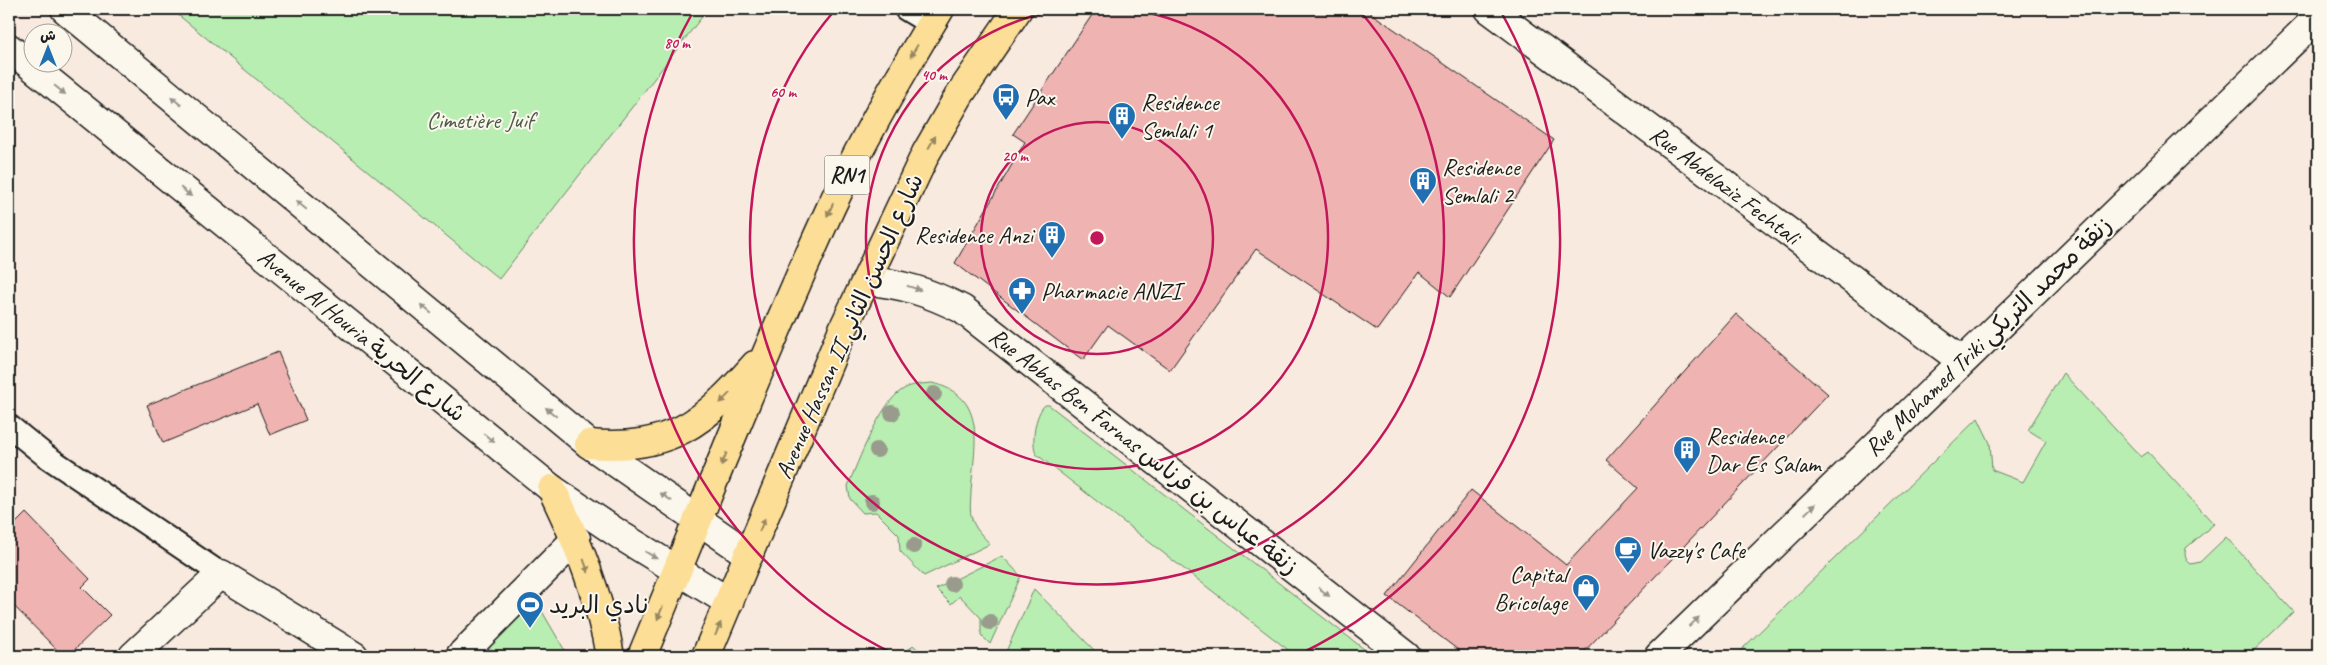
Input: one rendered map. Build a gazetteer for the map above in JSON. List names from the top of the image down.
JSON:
{
  "streets": {
    "main road": ["RN1", "Avenue Hassan II شارع الحسن الثاني"],
    "street": [
      "Rue Abdelaziz Fechtali",
      "Avenue Al Houria شارع الحرية",
      "Rue Mohamed Triki زنقة محمد التريكي",
      "Rue Abbas Ben Farnas زنقة عباس بن فرناس"
    ]
  },
  "crossings": [
    ["RN1", "Avenue Al Houria شارع الحرية"],
    ["Rue Abdelaziz Fechtali", "Rue Mohamed Triki زنقة محمد التريكي"],
    ["Avenue Hassan II شارع الحسن الثاني", "Avenue Al Houria شارع الحرية"],
    ["Avenue Hassan II شارع الحسن الثاني", "Rue Abbas Ben Farnas زنقة عباس بن فرناس"]
  ],
  "one_way": ["Rue Mohamed Triki زنقة محمد التريكي", "Rue Abbas Ben Farnas زنقة عباس بن فرناس"],
  "parks": ["Cimetière Juif"],
  "places": {
    "bus stop": ["Pax"],
    "building": [
      "Residence Semlali 1",
      "Residence Semlali 2",
      "Residence Anzi",
      "Residence Dar Es Salam"
    ],
    "pharmacy": ["Pharmacie ANZI"],
    "cafe": ["Vazzy's Cafe"],
    "shop": ["Capital Bricolage"],
    "sports": ["نادي البريد"]
  },
  "north": "top",
  "rings": [
    "80 m",
    "40 m",
    "60 m",
    "20 m"
  ]
}
